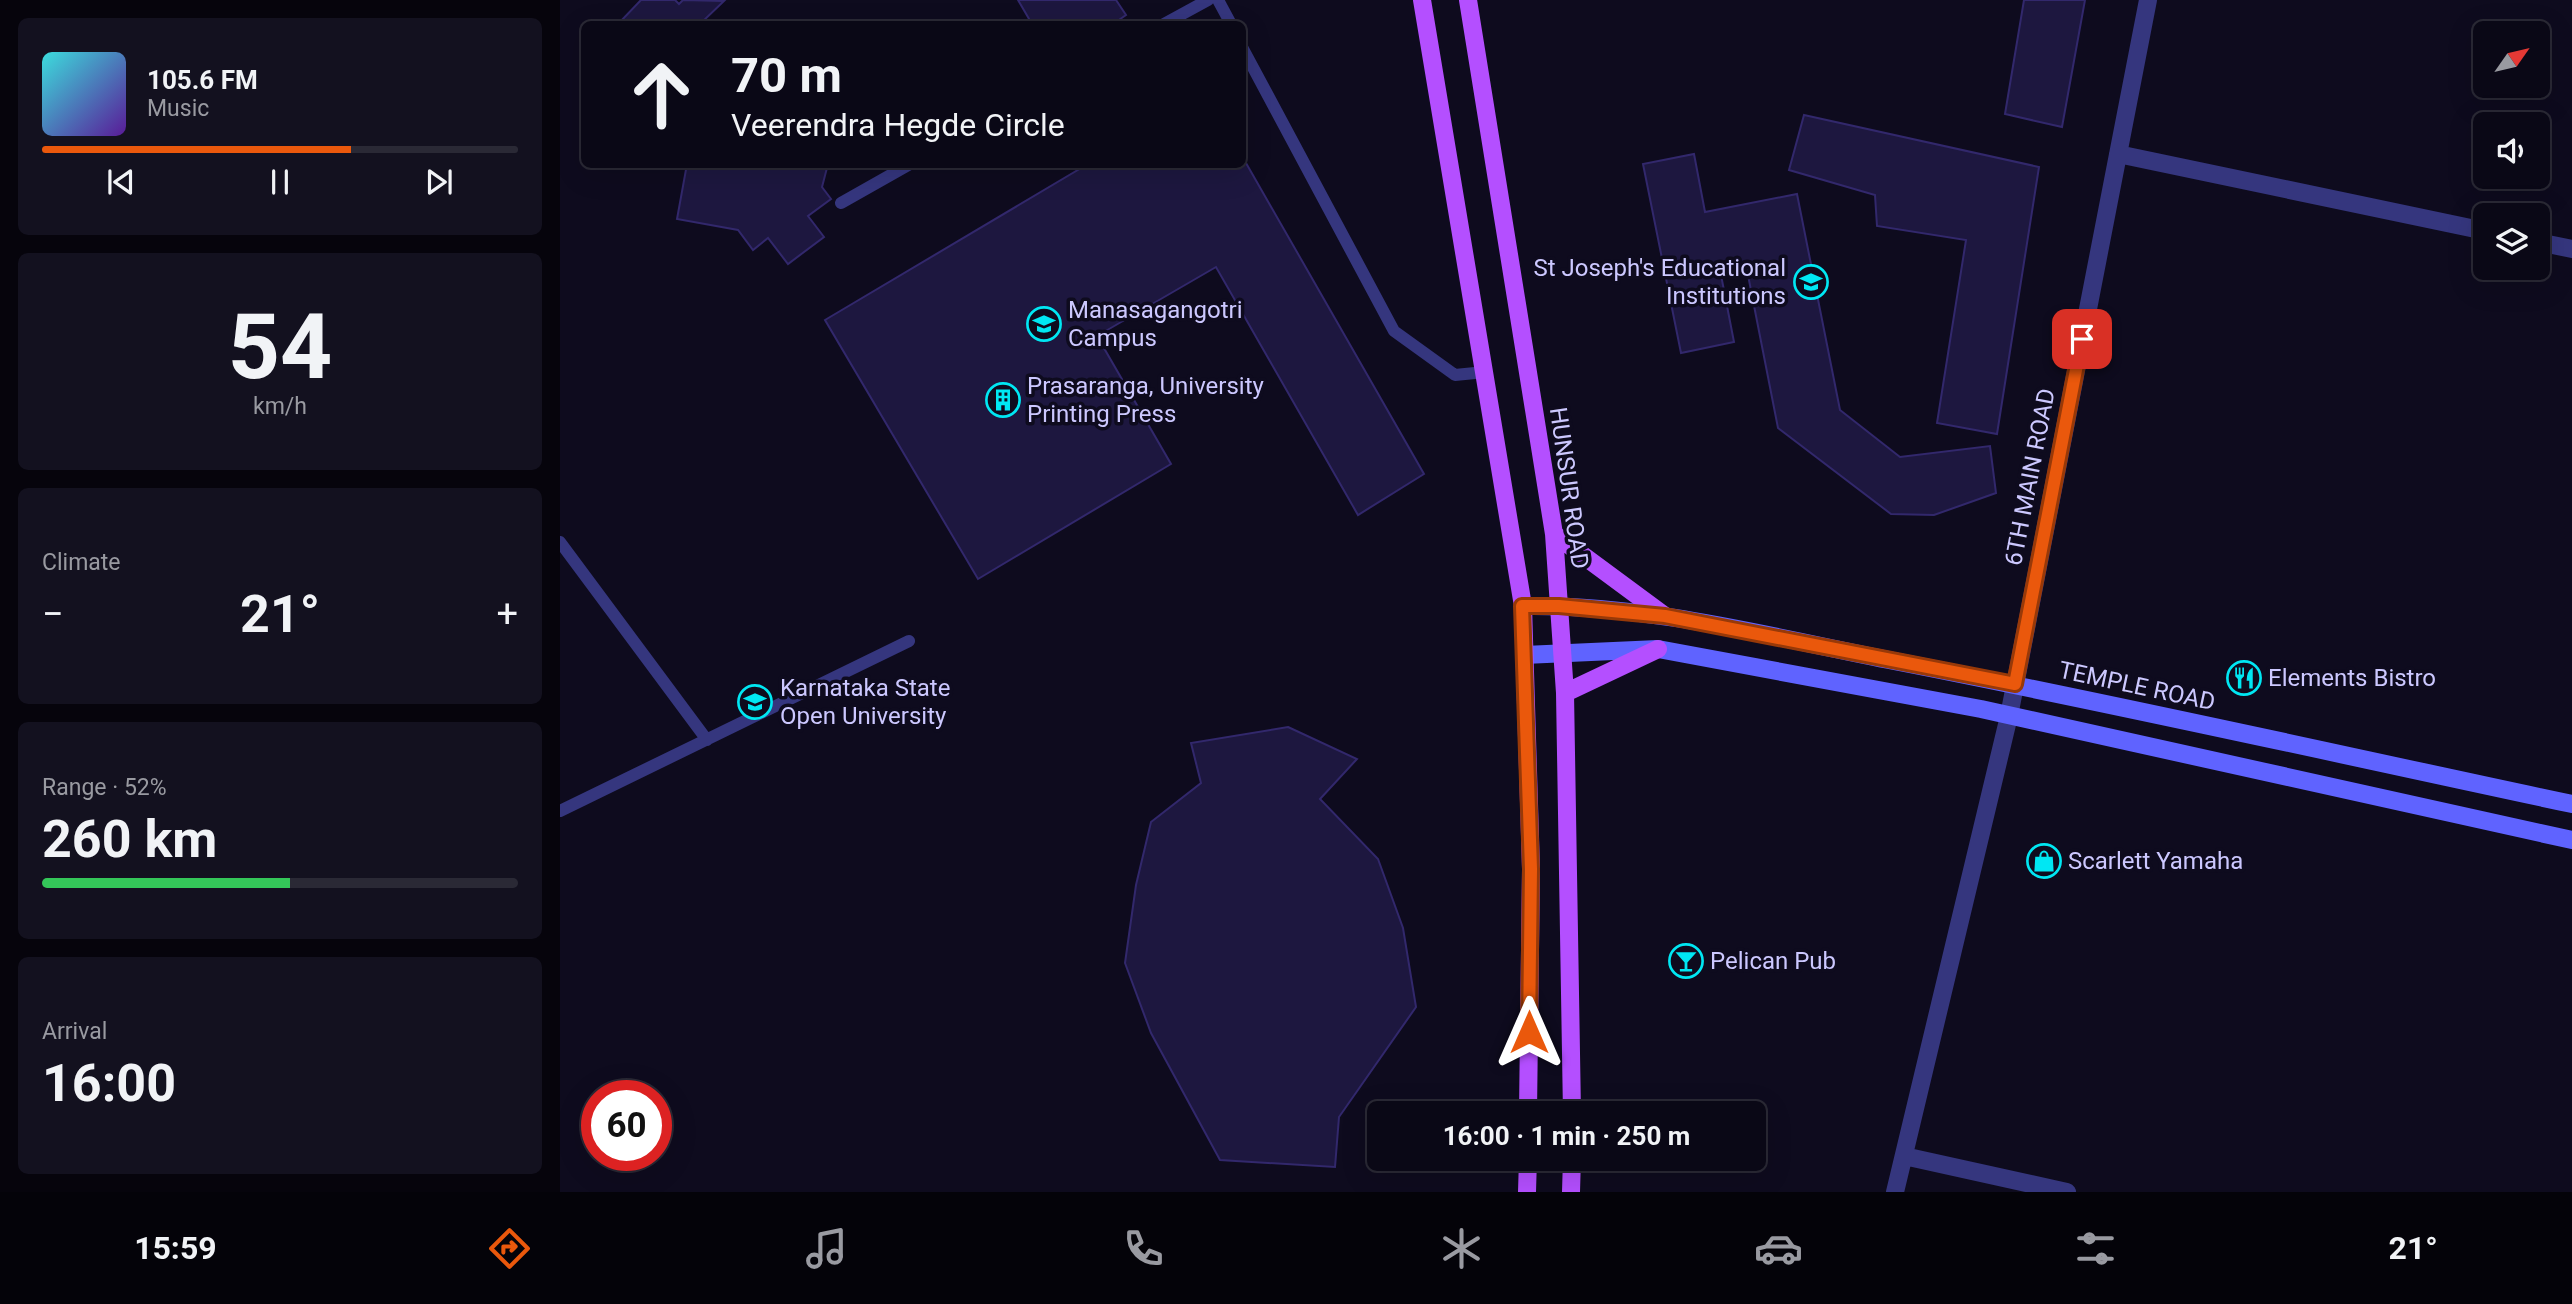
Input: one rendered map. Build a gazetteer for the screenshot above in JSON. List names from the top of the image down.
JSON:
{
  "streets": {
    "main road": ["HUNSUR ROAD"],
    "street": ["6TH MAIN ROAD", "TEMPLE ROAD"]
  },
  "crossings": [
    ["6TH MAIN ROAD", "TEMPLE ROAD"],
    ["HUNSUR ROAD", "TEMPLE ROAD"]
  ],
  "places": {
    "school or university": ["St Joseph's Educational Institutions", "Manasagangotri Campus", "Karnataka State Open University"],
    "building": ["Prasaranga, University Printing Press"],
    "restaurant": ["Elements Bistro"],
    "shop": ["Scarlett Yamaha"],
    "bar": ["Pelican Pub"]
  },
  "north": "top right",
  "page": {
    "turn": ["70 m", "Veerendra Hegde Circle"],
    "song": ["105.6 FM", "Music"],
    "tile": [
      ["54", "km/h"],
      "Climate",
      ["Range · 52%", "260 km"],
      ["Arrival", "16:00"]
    ],
    "heat": ["−", "21°", "+"],
    "limit": "60",
    "trip": "16:00 · 1 min · 250 m",
    "tabs": ["15:59", "21°"]
  }
}
